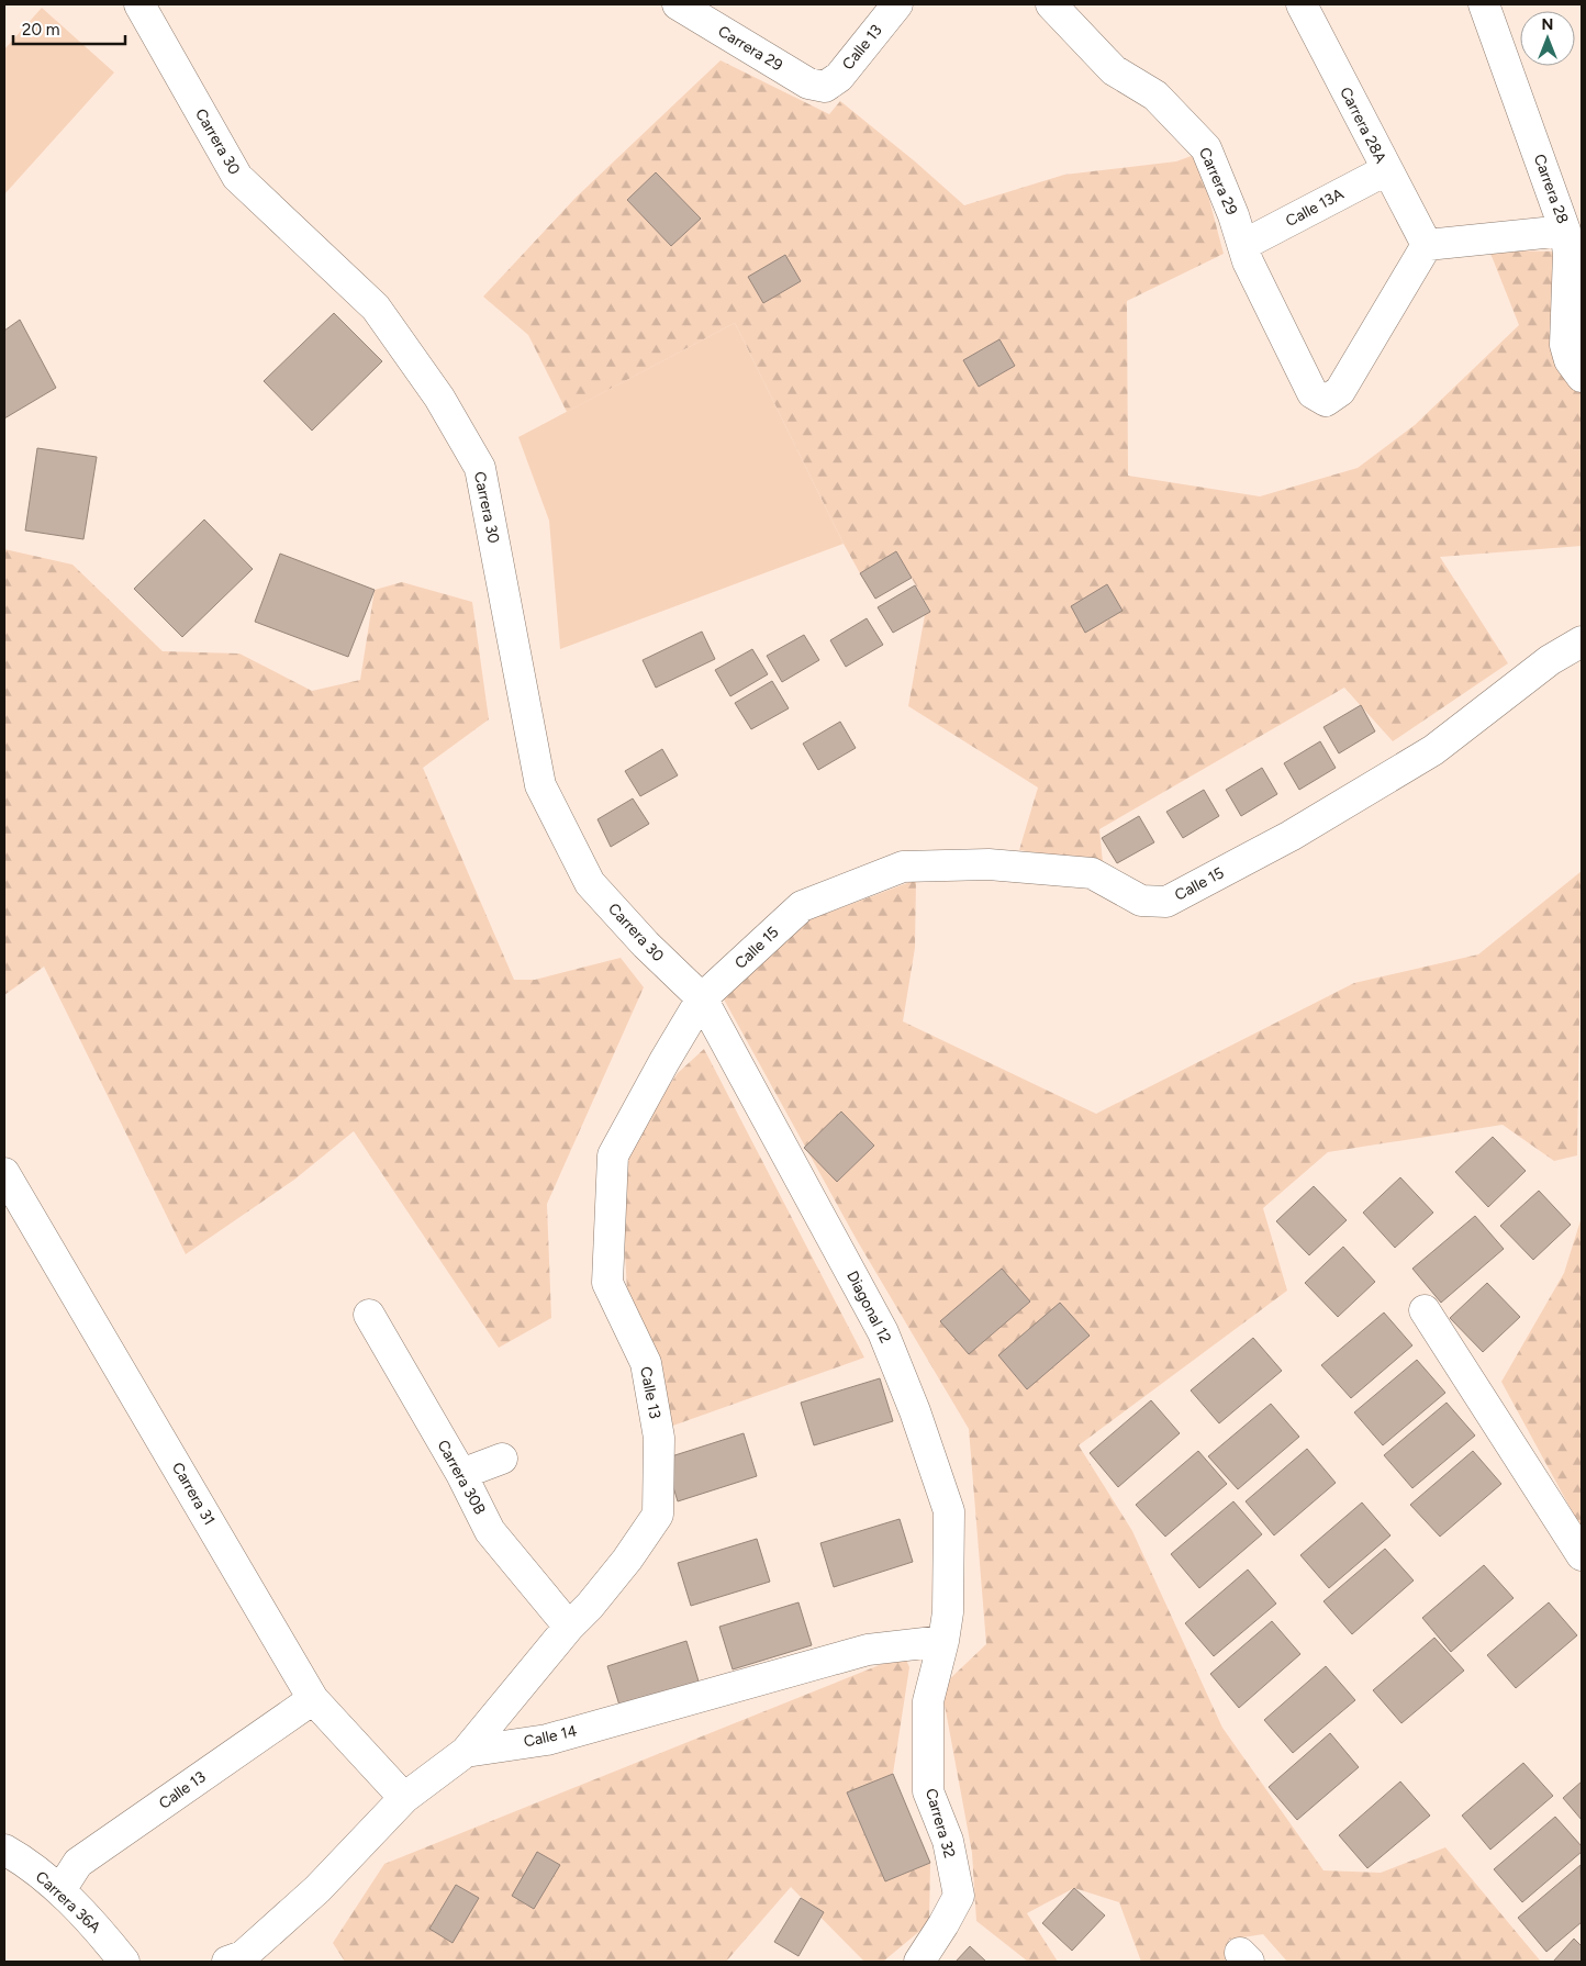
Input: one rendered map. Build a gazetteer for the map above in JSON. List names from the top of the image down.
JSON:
{
  "streets": {
    "street": [
      "Calle 13",
      "Carrera 29",
      "Carrera 28A",
      "Carrera 30",
      "Carrera 28",
      "Calle 13A",
      "Calle 15",
      "Diagonal 12",
      "Carrera 30B",
      "Carrera 31",
      "Calle 14",
      "Carrera 32",
      "Carrera 36A"
    ]
  },
  "crossings": [
    ["Calle 13", "Carrera 29"],
    ["Calle 13", "Carrera 30"],
    ["Calle 13", "Calle 15"],
    ["Calle 13", "Diagonal 12"],
    ["Calle 13", "Carrera 30B"],
    ["Calle 13", "Carrera 31"],
    ["Calle 13", "Calle 14"],
    ["Calle 13", "Carrera 36A"],
    ["Carrera 29", "Carrera 28A"],
    ["Carrera 29", "Calle 13A"],
    ["Carrera 28A", "Calle 13A"],
    ["Carrera 30", "Calle 15"],
    ["Carrera 30", "Diagonal 12"],
    ["Calle 15", "Diagonal 12"],
    ["Diagonal 12", "Calle 14"],
    ["Diagonal 12", "Carrera 32"],
    ["Carrera 31", "Calle 14"],
    ["Calle 14", "Carrera 32"]
  ],
  "scale_bar": "20 m",
  "north": "top"
}
